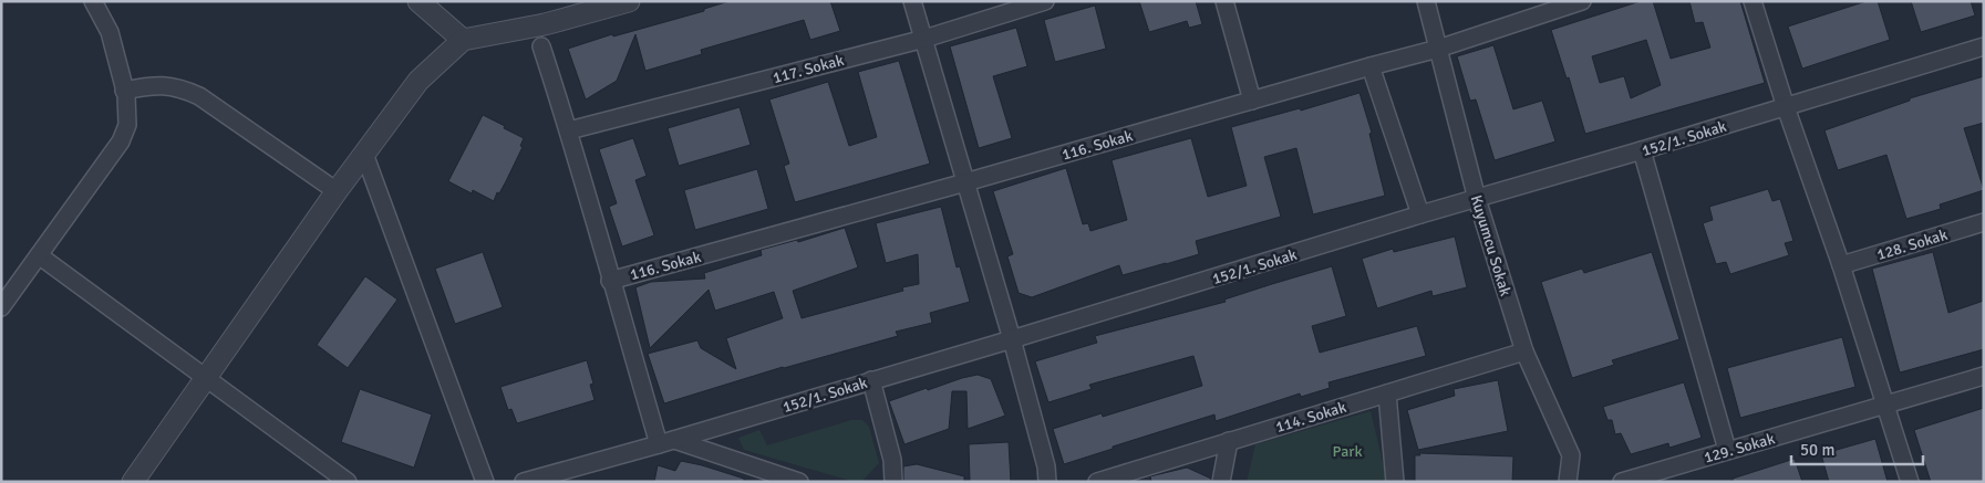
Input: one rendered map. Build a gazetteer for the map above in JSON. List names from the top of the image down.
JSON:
{
  "streets": {
    "street": [
      "117. Sokak",
      "152/1. Sokak",
      "116. Sokak",
      "128. Sokak",
      "Kuyumcu Sokak",
      "114. Sokak",
      "129. Sokak"
    ]
  },
  "crossings": [
    ["152/1. Sokak", "Kuyumcu Sokak"],
    ["116. Sokak", "Kuyumcu Sokak"],
    ["Kuyumcu Sokak", "114. Sokak"]
  ],
  "parks": ["Park"],
  "scale_bar": "50 m"
}
